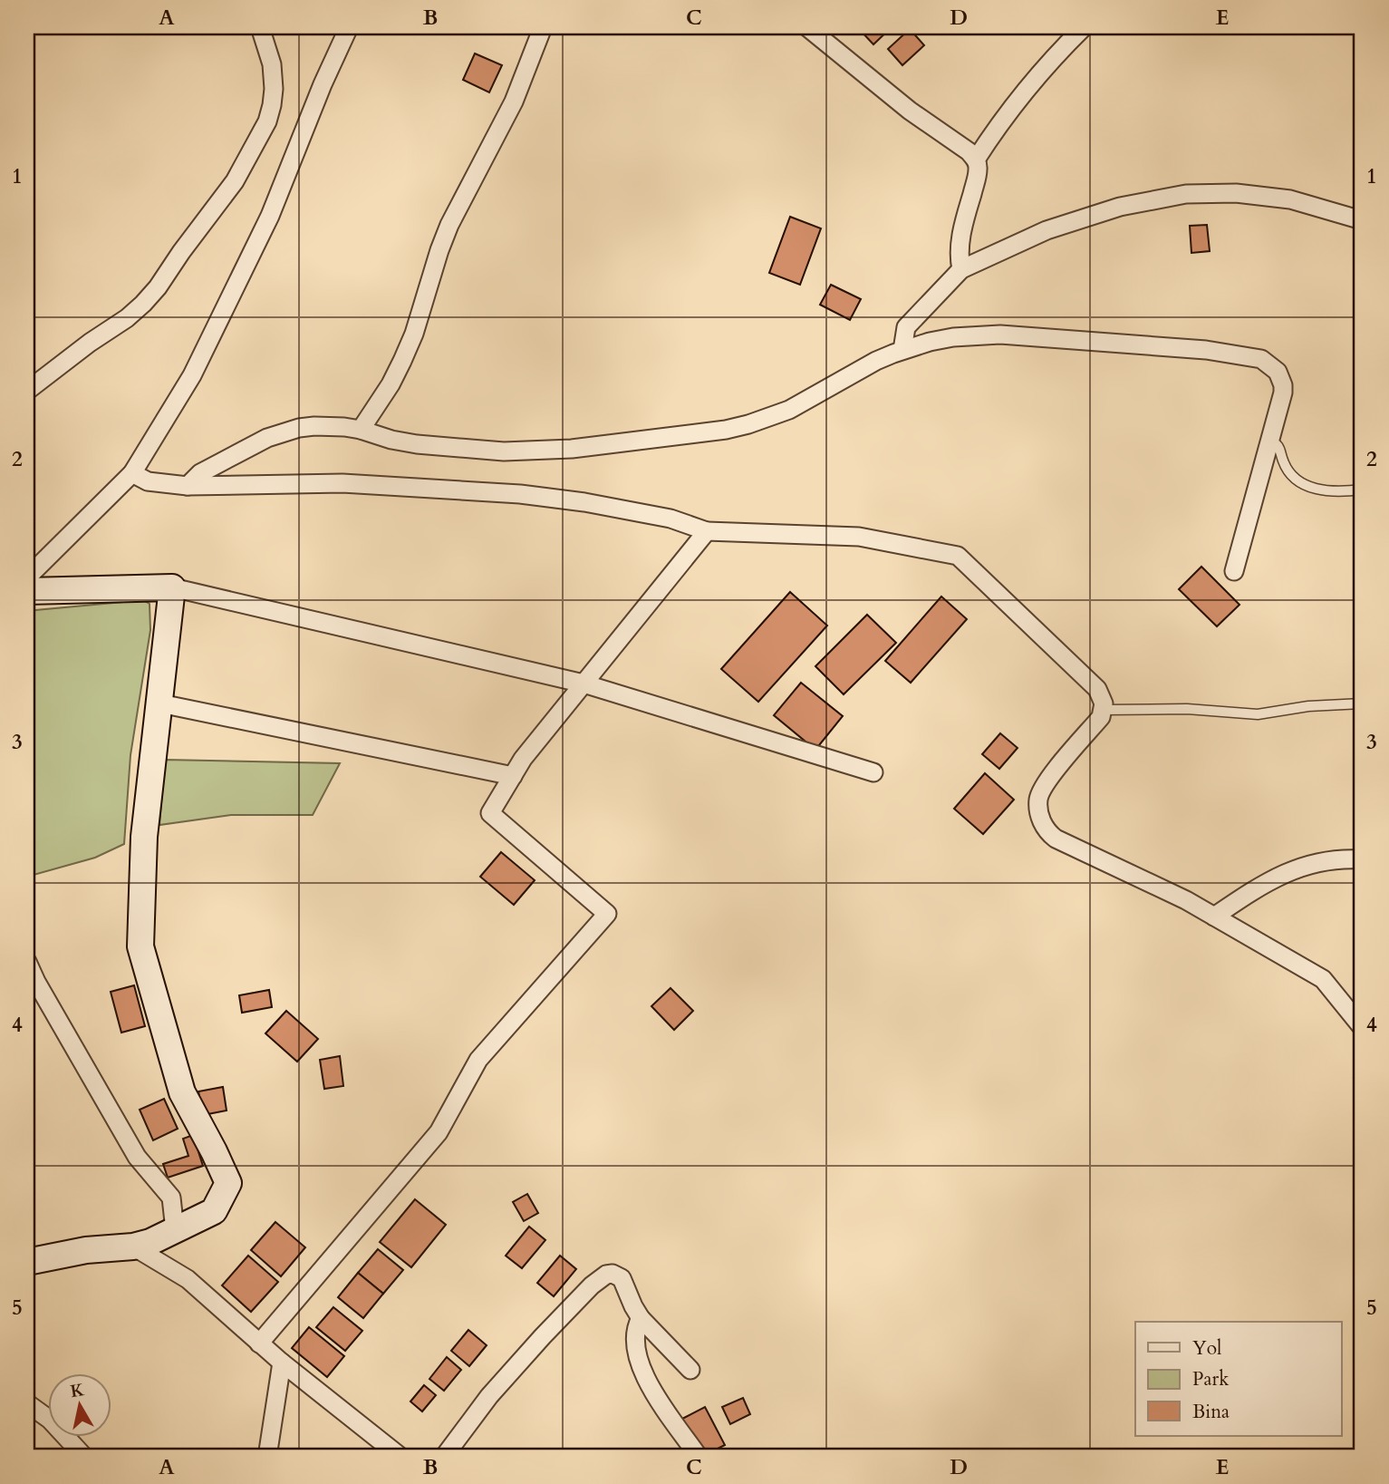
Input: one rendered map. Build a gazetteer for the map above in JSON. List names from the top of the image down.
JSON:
{
  "legend": ["Yol", "Park", "Bina"],
  "north": "top",
  "grid": {
    "columns": [
      "A",
      "B",
      "C",
      "D",
      "E"
    ],
    "rows": [
      "1",
      "2",
      "3",
      "4",
      "5"
    ]
  }
}
